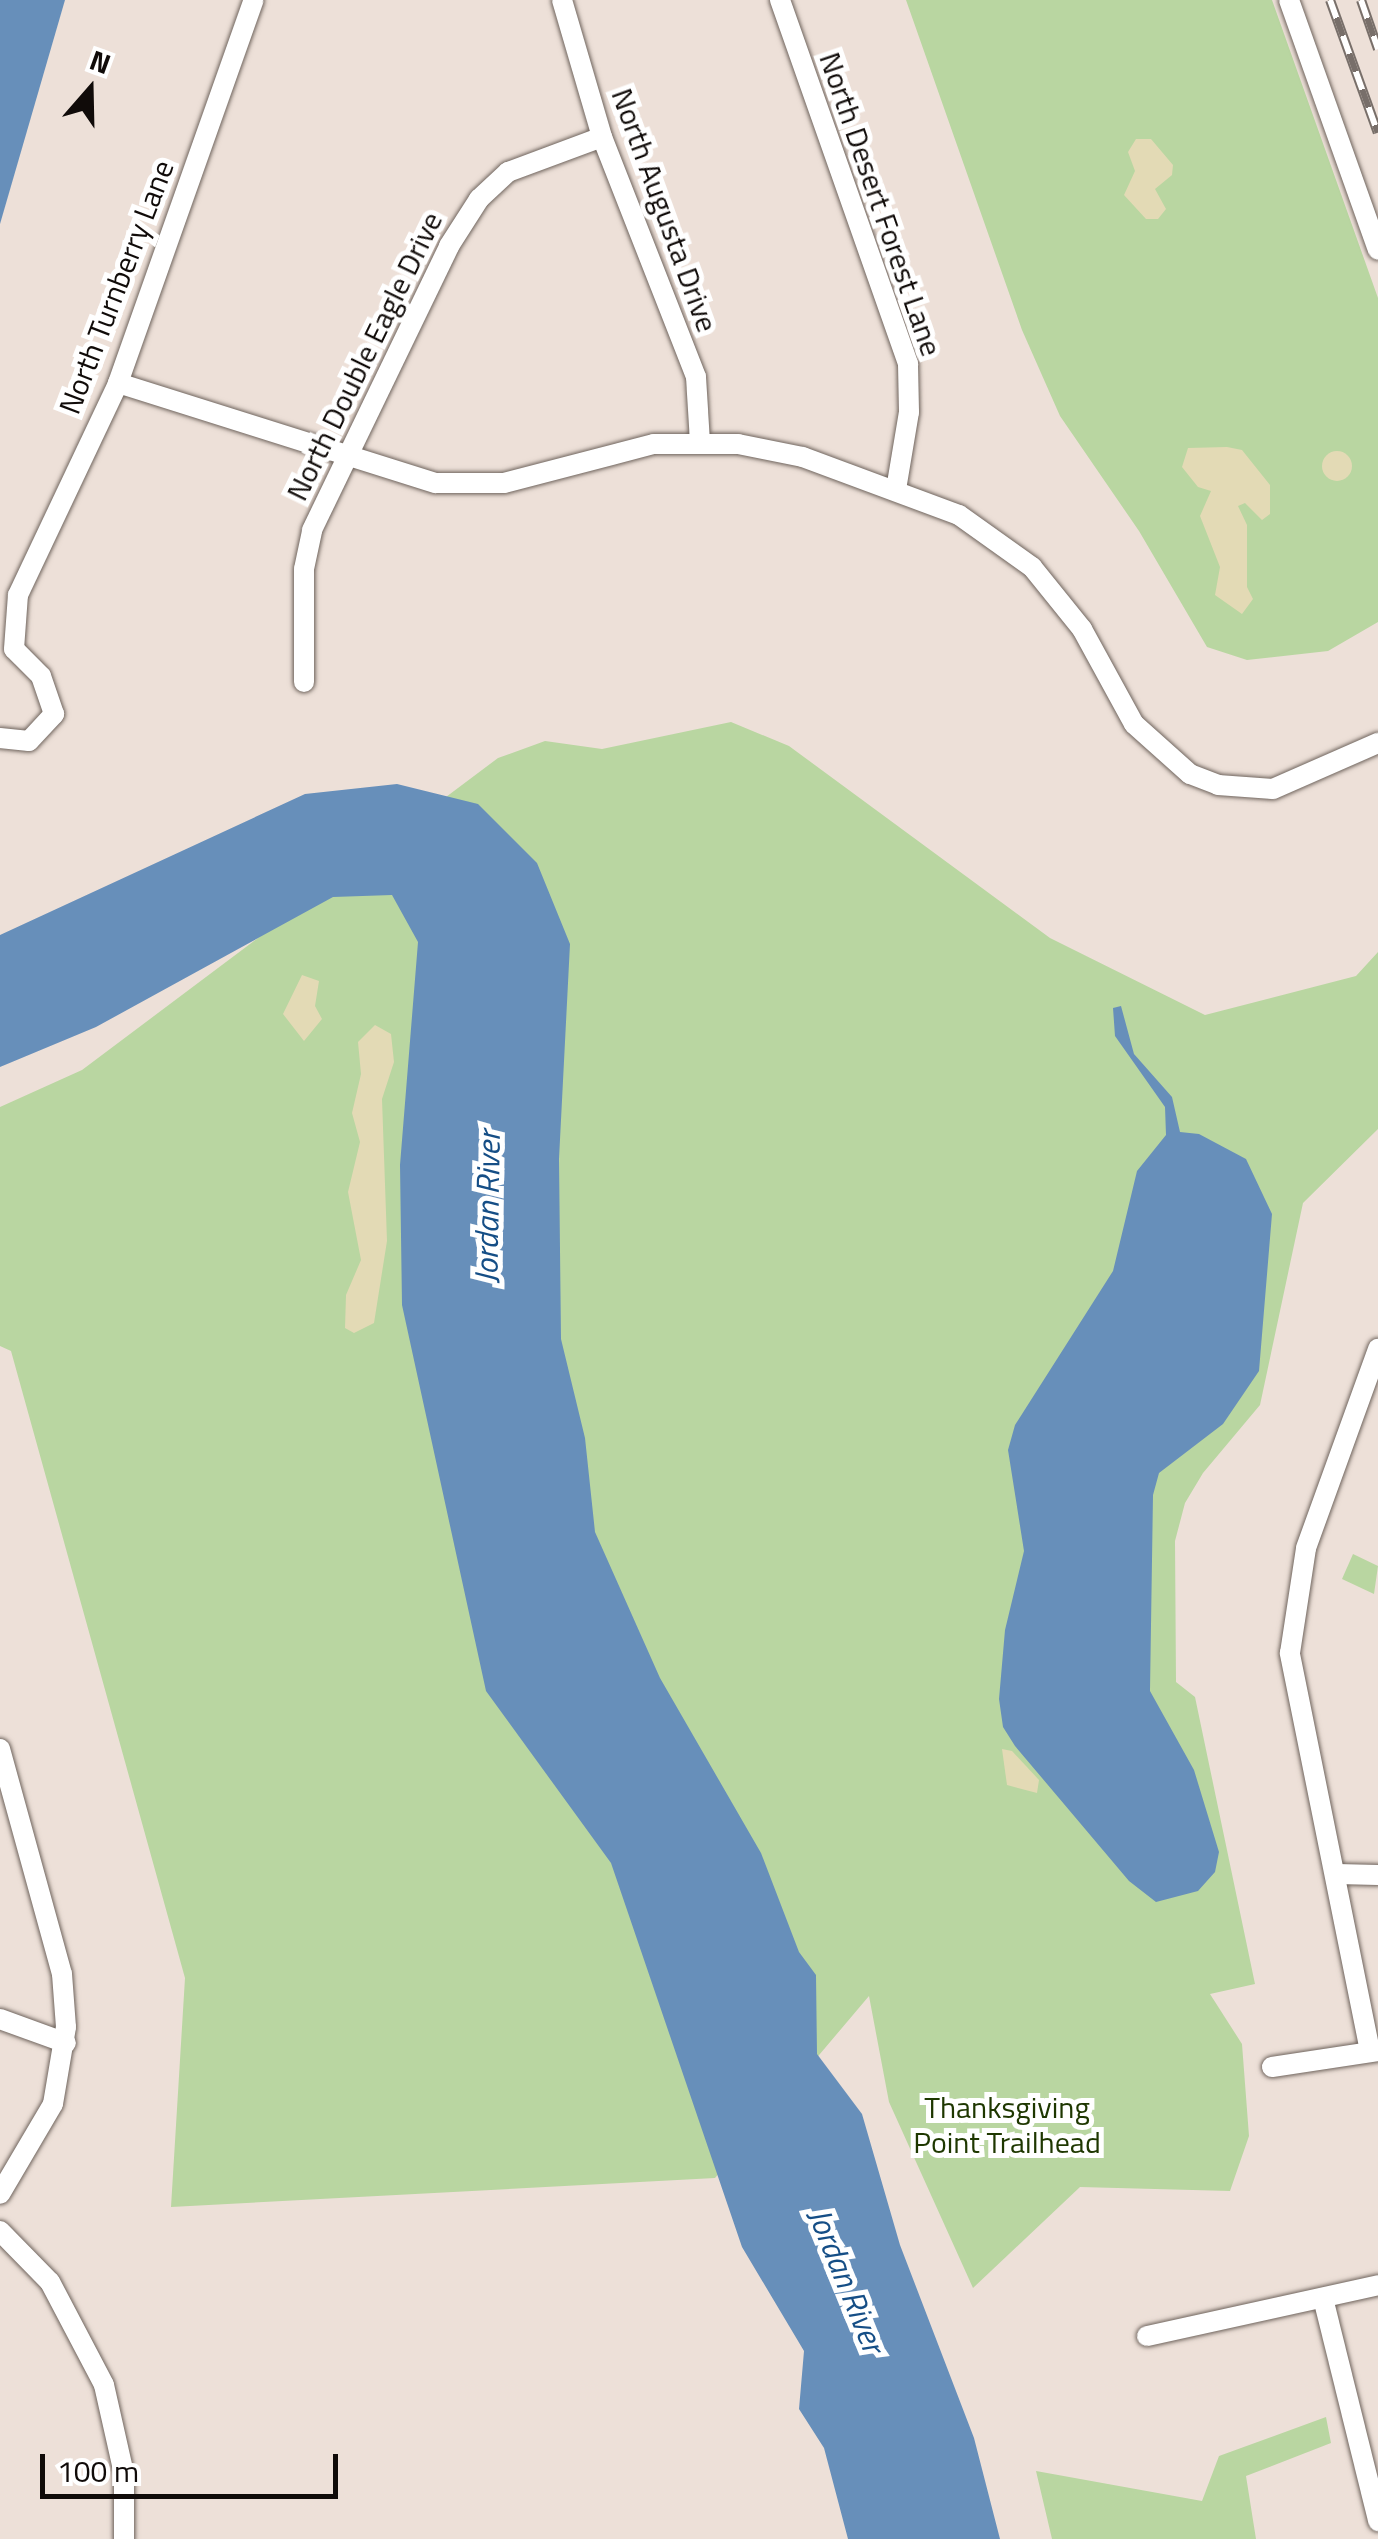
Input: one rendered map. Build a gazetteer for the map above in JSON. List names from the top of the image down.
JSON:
{
  "streets": {
    "street": [
      "North Desert Forest Lane",
      "North Augusta Drive",
      "North Turnberry Lane",
      "North Double Eagle Drive"
    ]
  },
  "crossings": [
    ["North Augusta Drive", "North Double Eagle Drive"]
  ],
  "water": ["Jordan River"],
  "parks": ["Thanksgiving Point Trailhead"],
  "scale_bar": "100 m",
  "north": "top"
}
